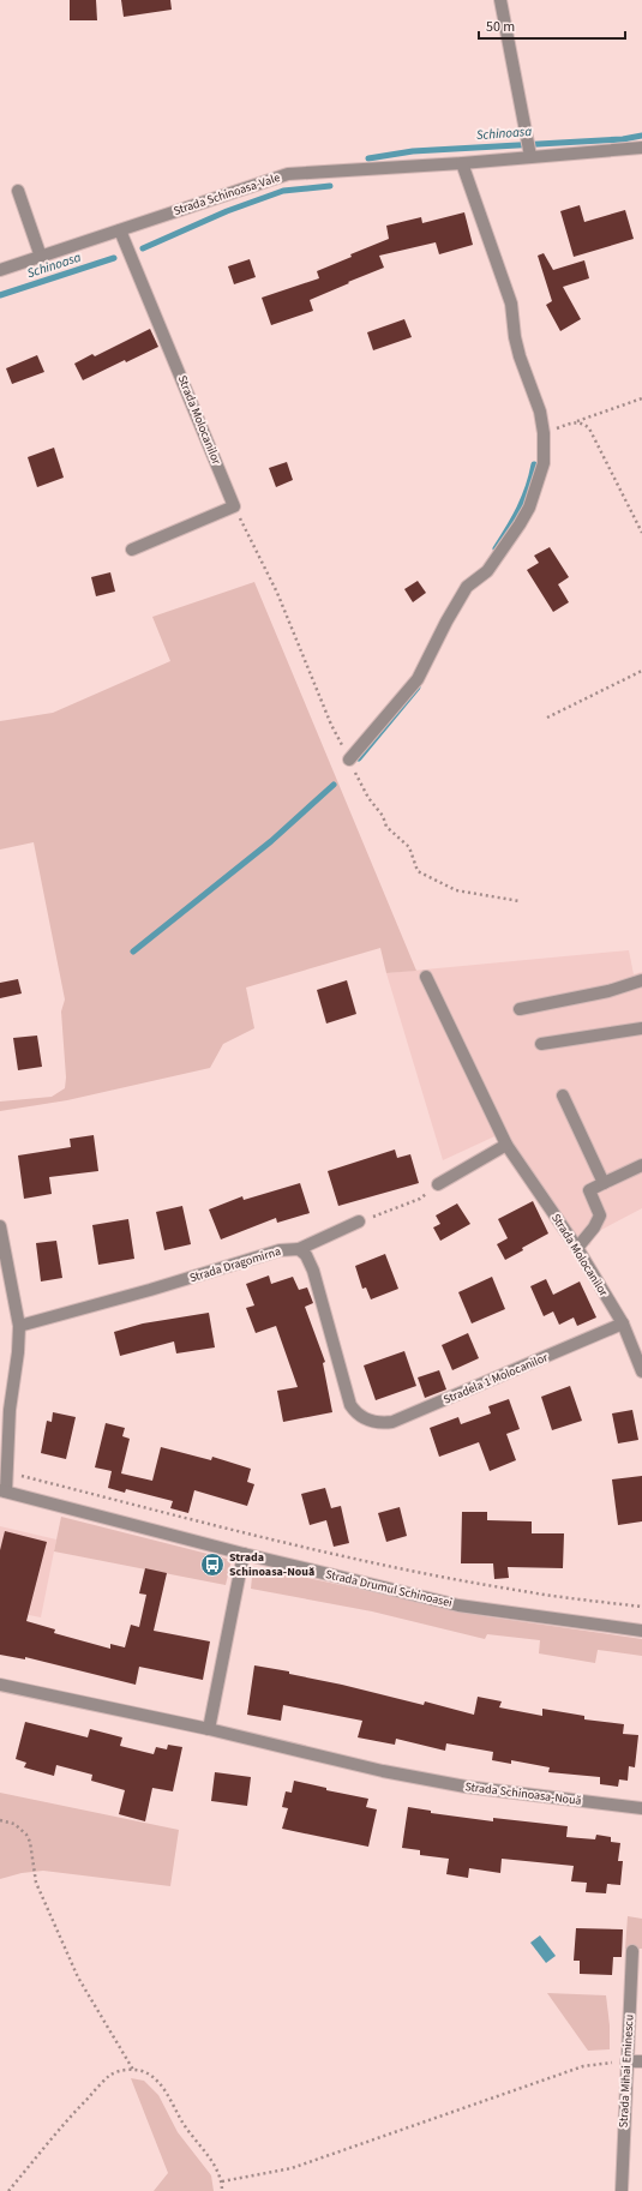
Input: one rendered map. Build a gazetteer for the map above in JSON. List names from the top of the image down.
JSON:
{
  "streets": {
    "street": [
      "Strada Schinoasa-Vale",
      "Strada Molocanilor",
      "Strada Dragomirna",
      "Stradela 1 Molocanilor",
      "Strada Drumul Schinoasei",
      "Strada Schinoasa-Nouă",
      "Strada Mihai Eminescu"
    ]
  },
  "crossings": [
    ["Strada Schinoasa-Vale", "Strada Molocanilor"],
    ["Strada Molocanilor", "Stradela 1 Molocanilor"],
    ["Strada Dragomirna", "Stradela 1 Molocanilor"]
  ],
  "water": ["Schinoasa"],
  "places": {
    "bus stop": ["Strada Schinoasa-Nouă"]
  },
  "scale_bar": "50 m"
}
